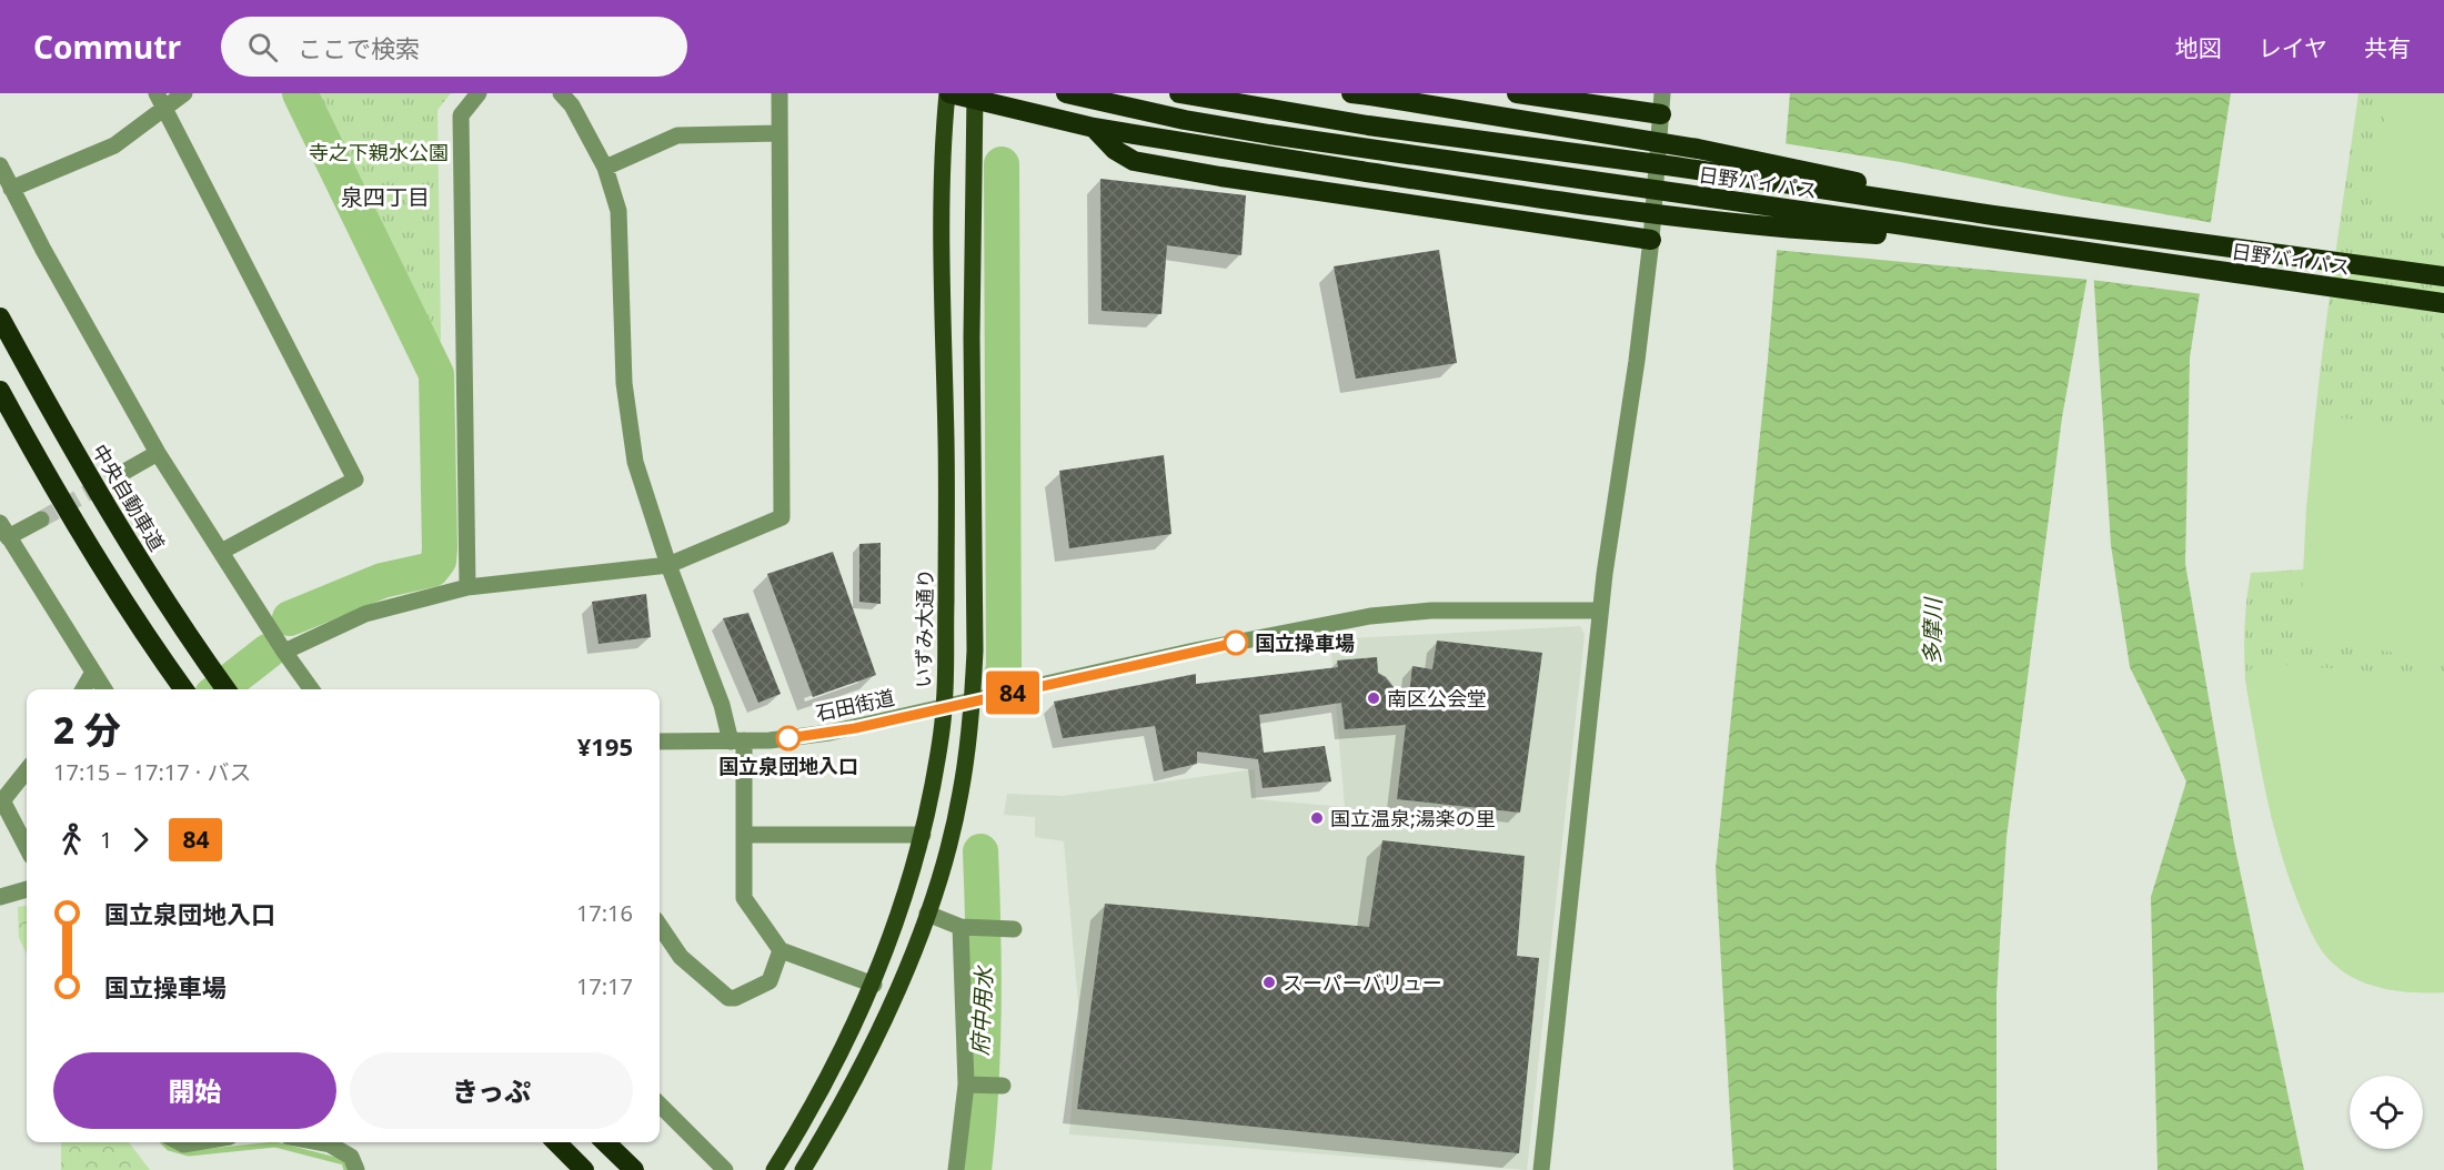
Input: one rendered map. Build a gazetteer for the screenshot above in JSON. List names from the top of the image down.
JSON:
{
  "streets": {
    "highway": ["日野バイパス", "中央自動車道"],
    "main road": ["いずみ大通り"],
    "street": ["石田街道"]
  },
  "crossings": [
    ["いずみ大通り", "石田街道"]
  ],
  "districts": ["泉四丁目"],
  "water": ["多摩川", "府中用水"],
  "parks": ["寺之下親水公園"],
  "places": [
    "国立操車場",
    "南区公会堂",
    "国立泉団地入口",
    "国立温泉;湯楽の里",
    "スーパーバリュー"
  ],
  "lines": ["bus line 84"],
  "page": {
    "header": "Commutr",
    "search": "ここで検索",
    "nav": ["地図", "レイヤ", "共有"],
    "on_map": "84",
    "heading": ["2 分", "17:15 – 17:17 · バス", "¥195"],
    "legs": ["1", "84"],
    "list": [
      {
        "name": "国立泉団地入口",
        "value": "17:16"
      },
      {
        "name": "国立操車場",
        "value": "17:17"
      }
    ],
    "buttons": ["開始", "きっぷ"]
  }
}
